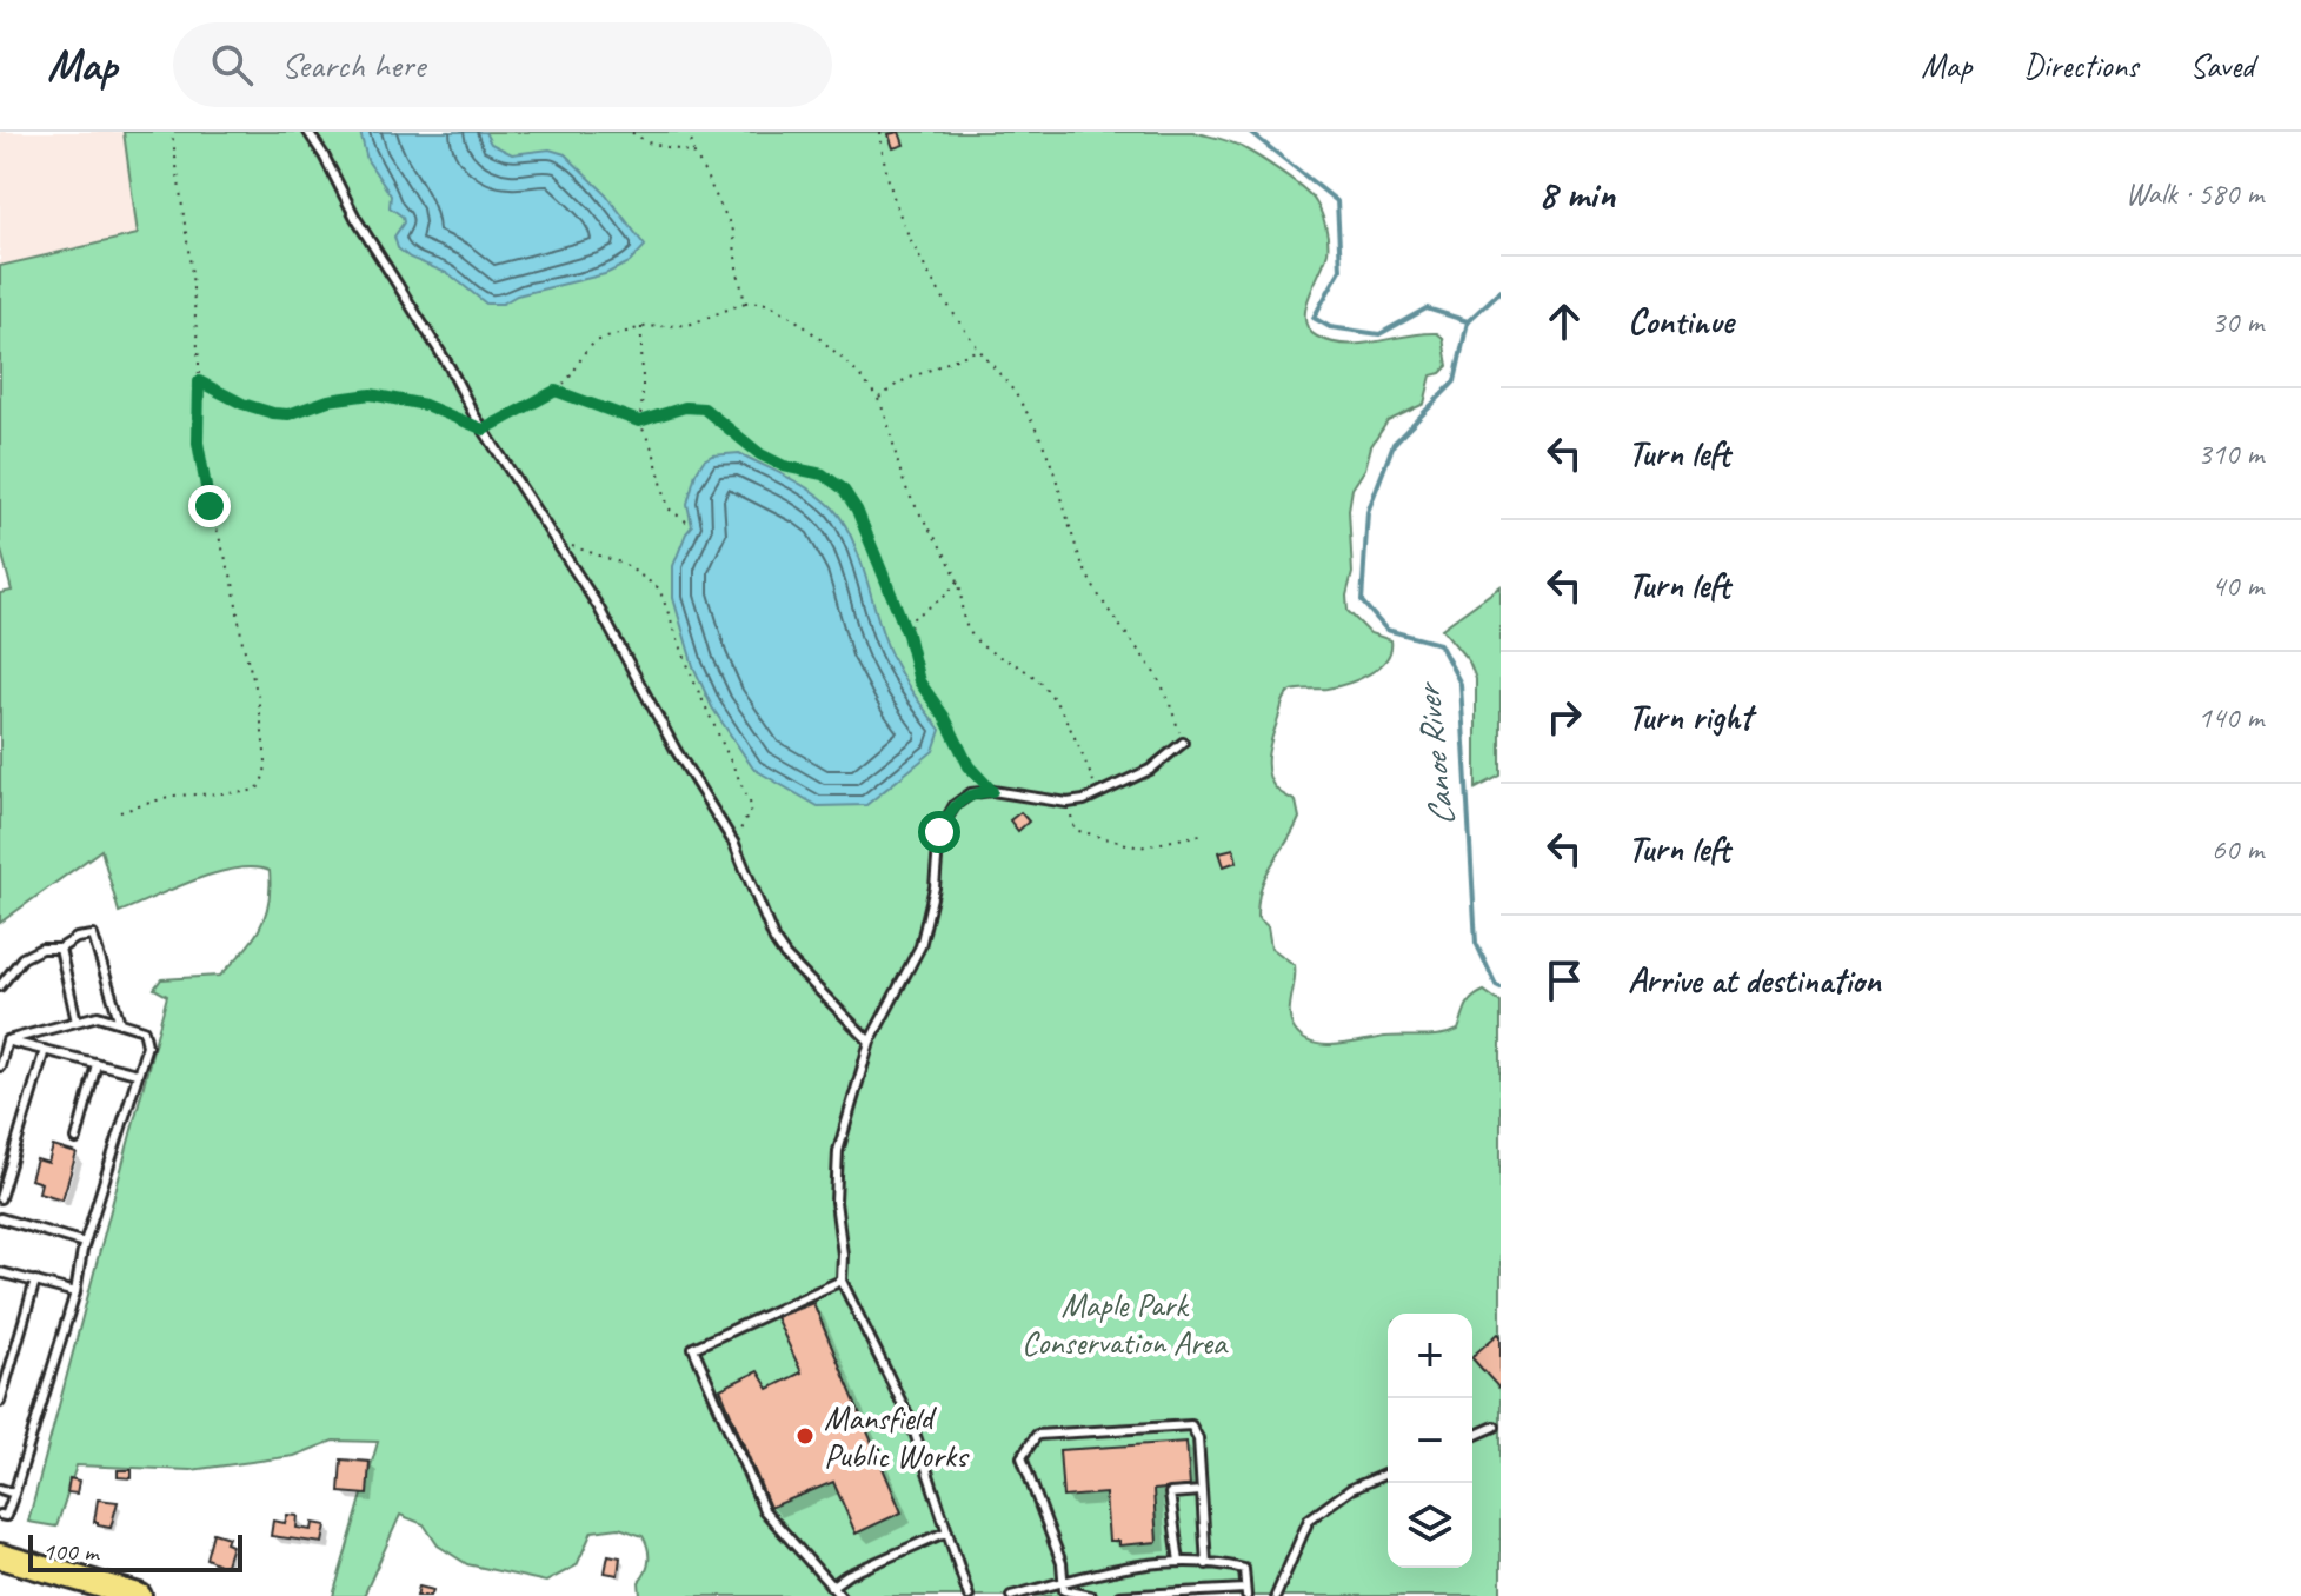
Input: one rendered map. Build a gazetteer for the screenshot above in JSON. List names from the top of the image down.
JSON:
{
  "water": ["Canoe River"],
  "parks": ["Maple Park Conservation Area"],
  "places": ["Mansfield Public Works"],
  "scale_bar": "100 m",
  "page": {
    "header": "Map",
    "search": "Search here",
    "nav": ["Map", "Directions", "Saved"],
    "heading": ["8 min", "Walk · 580 m"],
    "list": [
      ["Continue", "30 m"],
      ["Turn left", "310 m"],
      ["Turn left", "40 m"],
      ["Turn right", "140 m"],
      ["Turn left", "60 m"],
      "Arrive at destination"
    ],
    "map_buttons": ["+", "−"],
    "scale": "100 m"
  }
}
